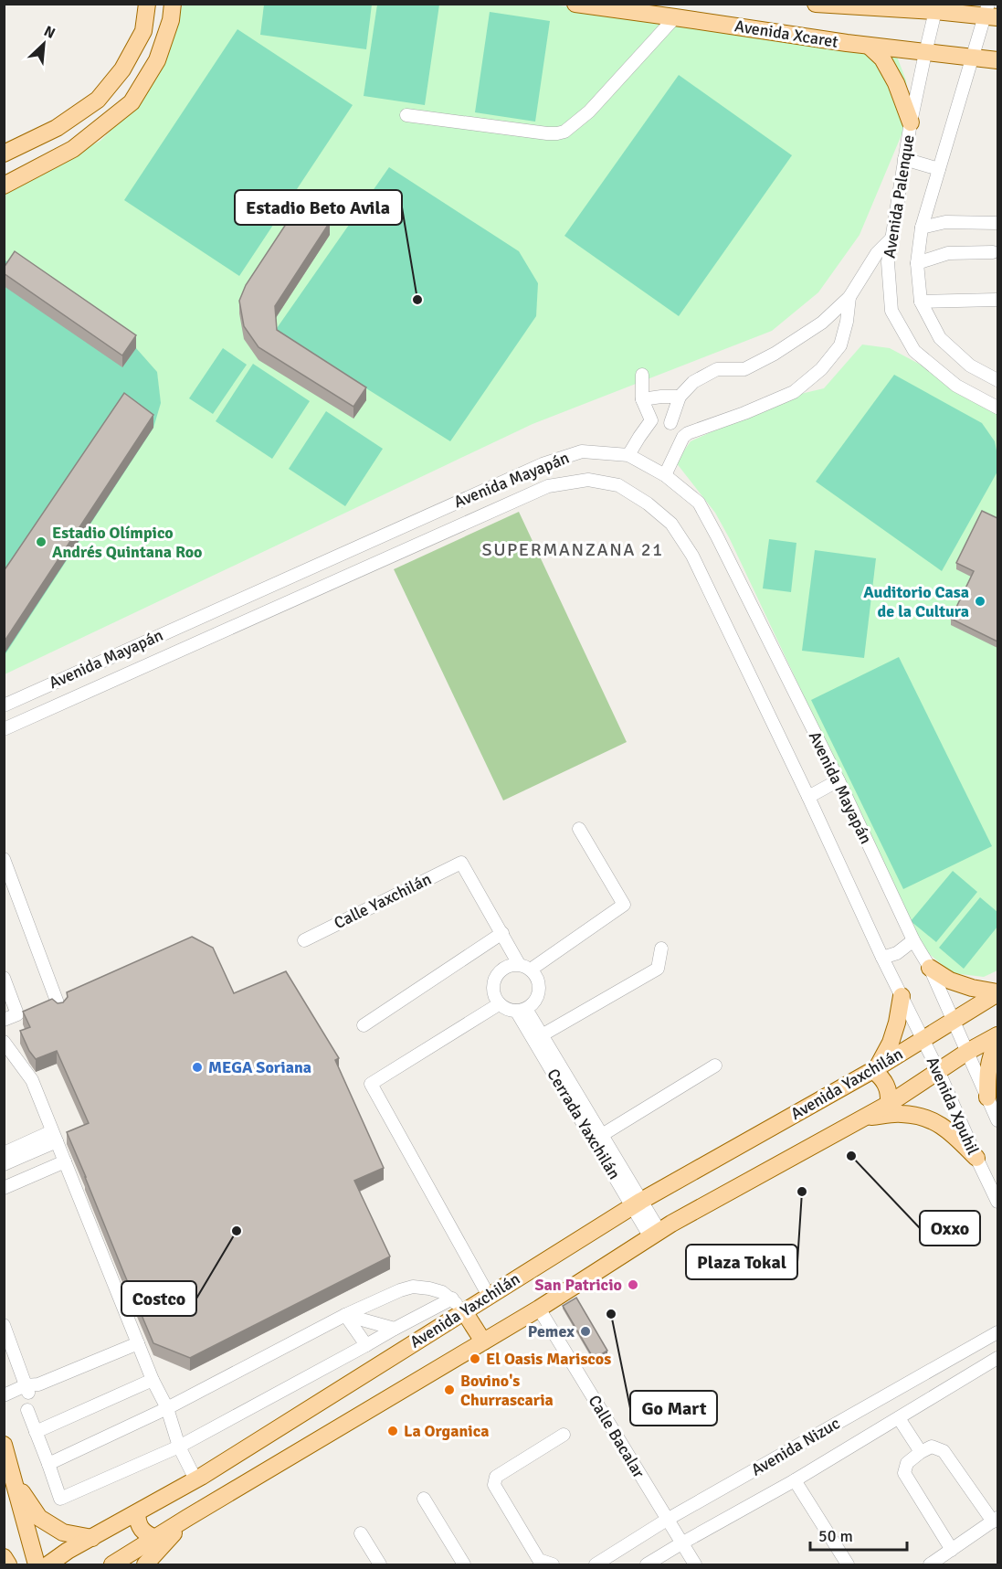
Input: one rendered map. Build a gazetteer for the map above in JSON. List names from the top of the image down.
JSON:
{
  "streets": {
    "main road": ["Avenida Xcaret", "Avenida Yaxchilán"],
    "street": [
      "Avenida Palenque",
      "Avenida Mayapán",
      "Calle Yaxchilán",
      "Avenida Xpuhil",
      "Cerrada Yaxchilán",
      "Calle Bacalar",
      "Avenida Nizuc"
    ]
  },
  "crossings": [
    ["Avenida Xcaret", "Avenida Palenque"],
    ["Avenida Mayapán", "Avenida Yaxchilán"],
    ["Avenida Mayapán", "Avenida Xpuhil"],
    ["Avenida Yaxchilán", "Avenida Xpuhil"],
    ["Avenida Yaxchilán", "Cerrada Yaxchilán"],
    ["Calle Bacalar", "Avenida Nizuc"]
  ],
  "districts": ["SUPERMANZANA 21"],
  "places": [
    "Estadio Beto Avila",
    "Estadio Olímpico Andrés Quintana Roo",
    "Auditorio Casa de la Cultura",
    "MEGA Soriana",
    "Oxxo",
    "Plaza Tokal",
    "Costco",
    "San Patricio",
    "Go Mart",
    "Pemex",
    "El Oasis Mariscos",
    "Bovino's Churrascaria",
    "La Organica"
  ],
  "scale_bar": "50 m",
  "north": "top right"
}
